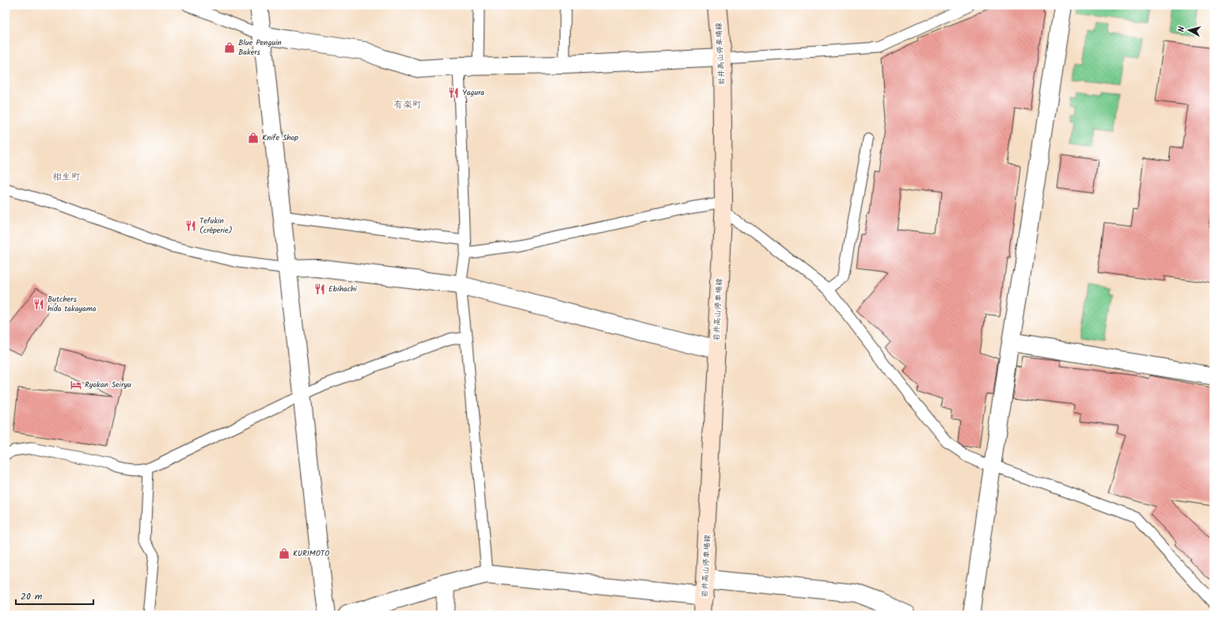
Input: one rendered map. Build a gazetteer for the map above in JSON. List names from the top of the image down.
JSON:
{
  "streets": {
    "main road": ["岩井高山停車場線"]
  },
  "districts": ["有楽町", "相生町"],
  "places": {
    "shop": ["Blue Penguin Bakers", "Knife Shop", "KURIMOTO"],
    "restaurant": [
      "Yagura",
      "Tefukin (crêperie)",
      "Ebihachi",
      "Butchers hida takayama"
    ],
    "hotel": ["Ryokan Seiryu"]
  },
  "scale_bar": "20 m",
  "north": "left"
}
